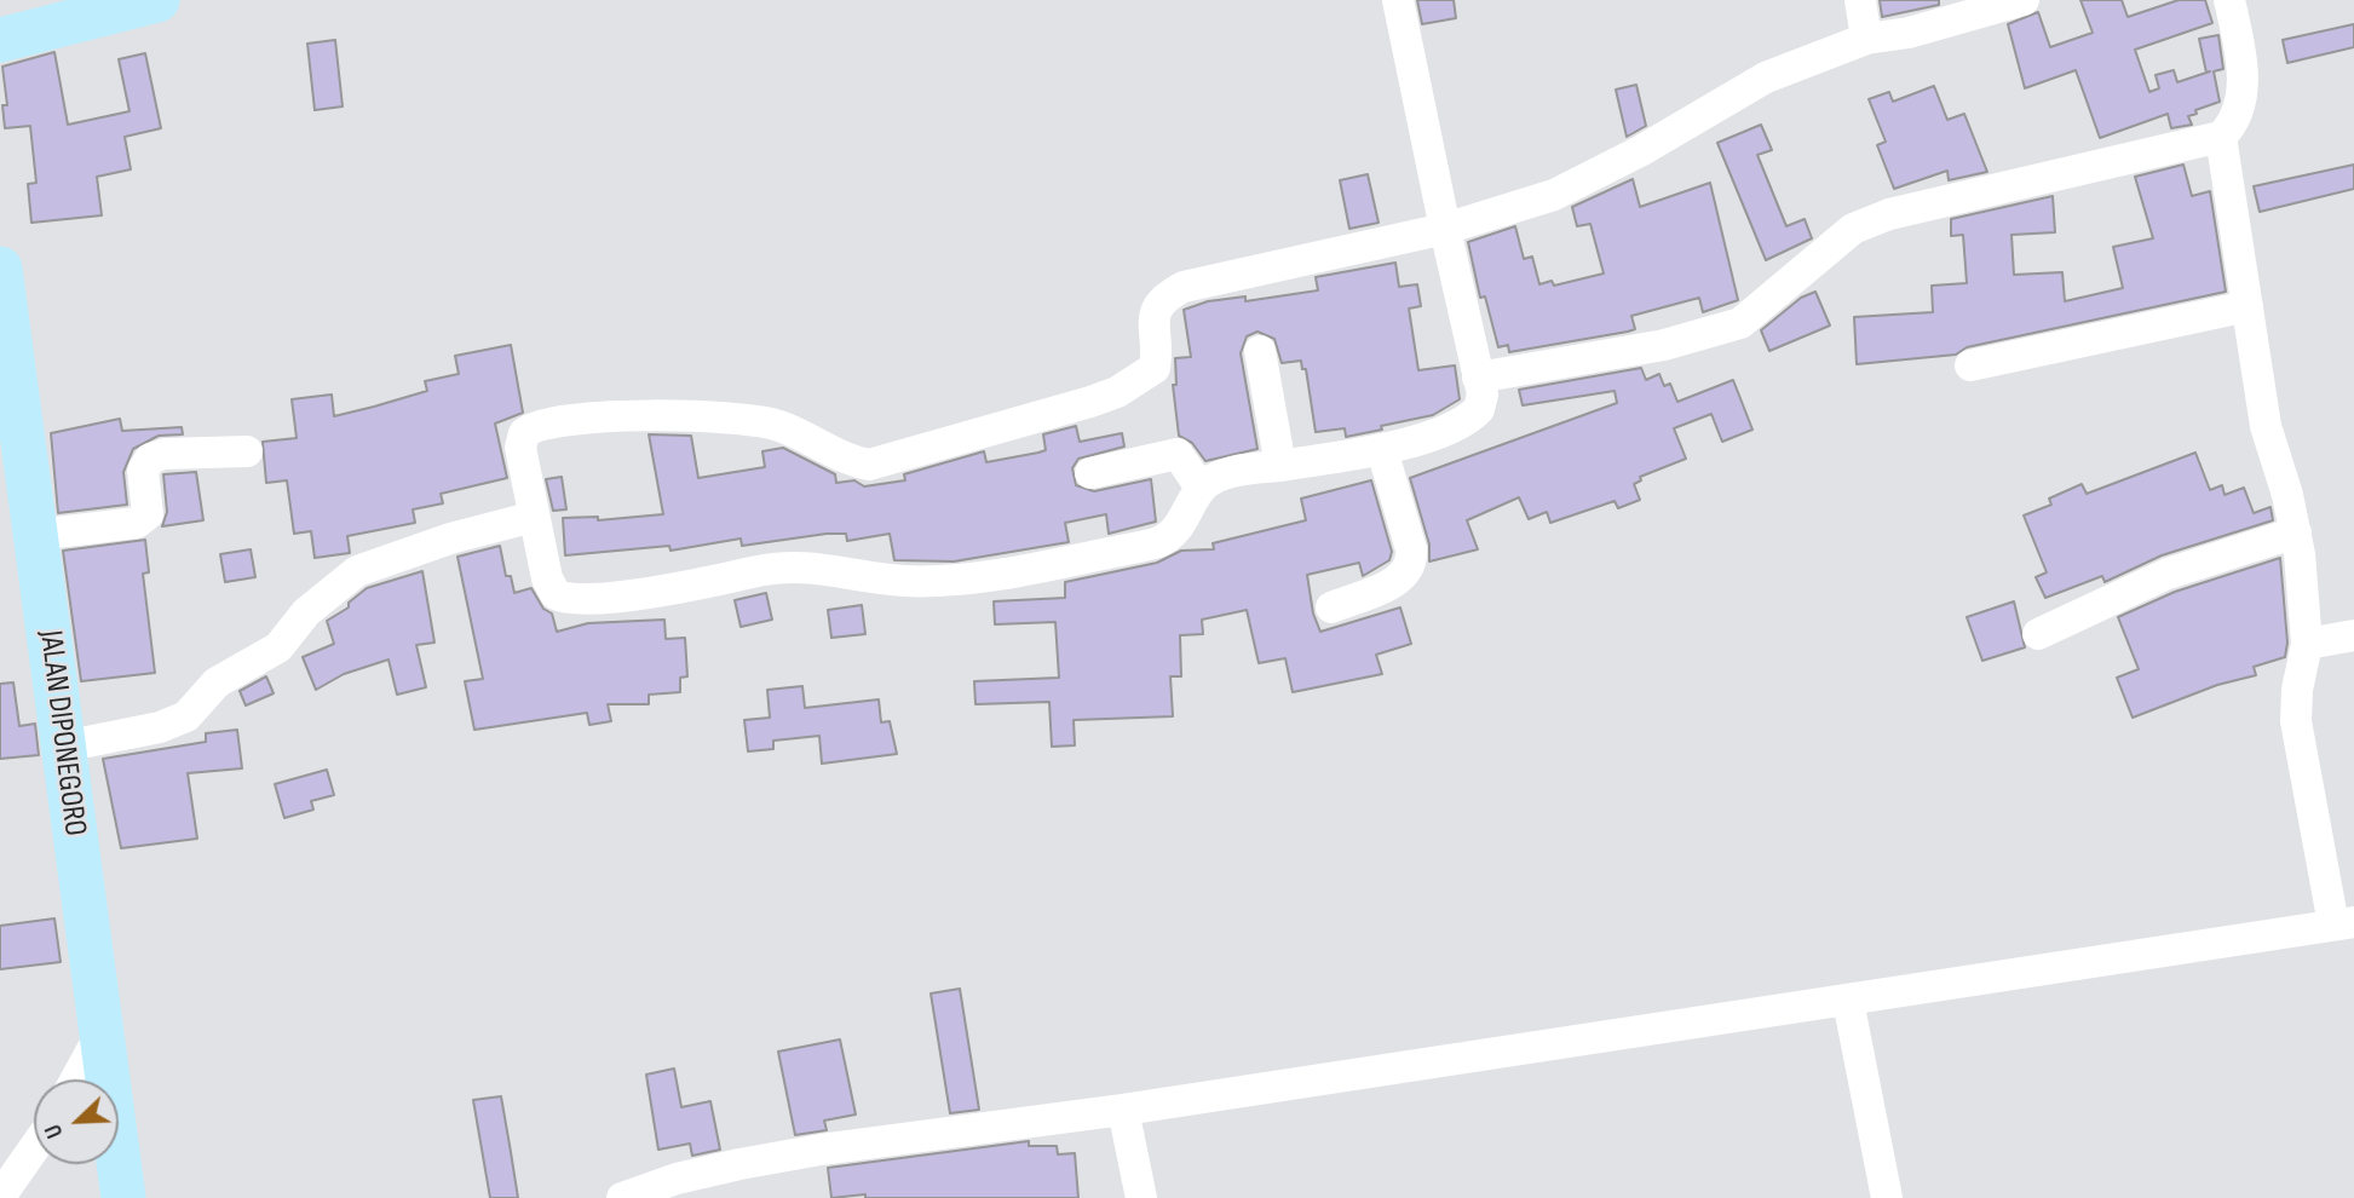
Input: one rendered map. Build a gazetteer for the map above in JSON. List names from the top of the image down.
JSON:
{
  "streets": {
    "main road": ["JALAN DIPONEGORO"]
  },
  "north": "bottom left"
}
